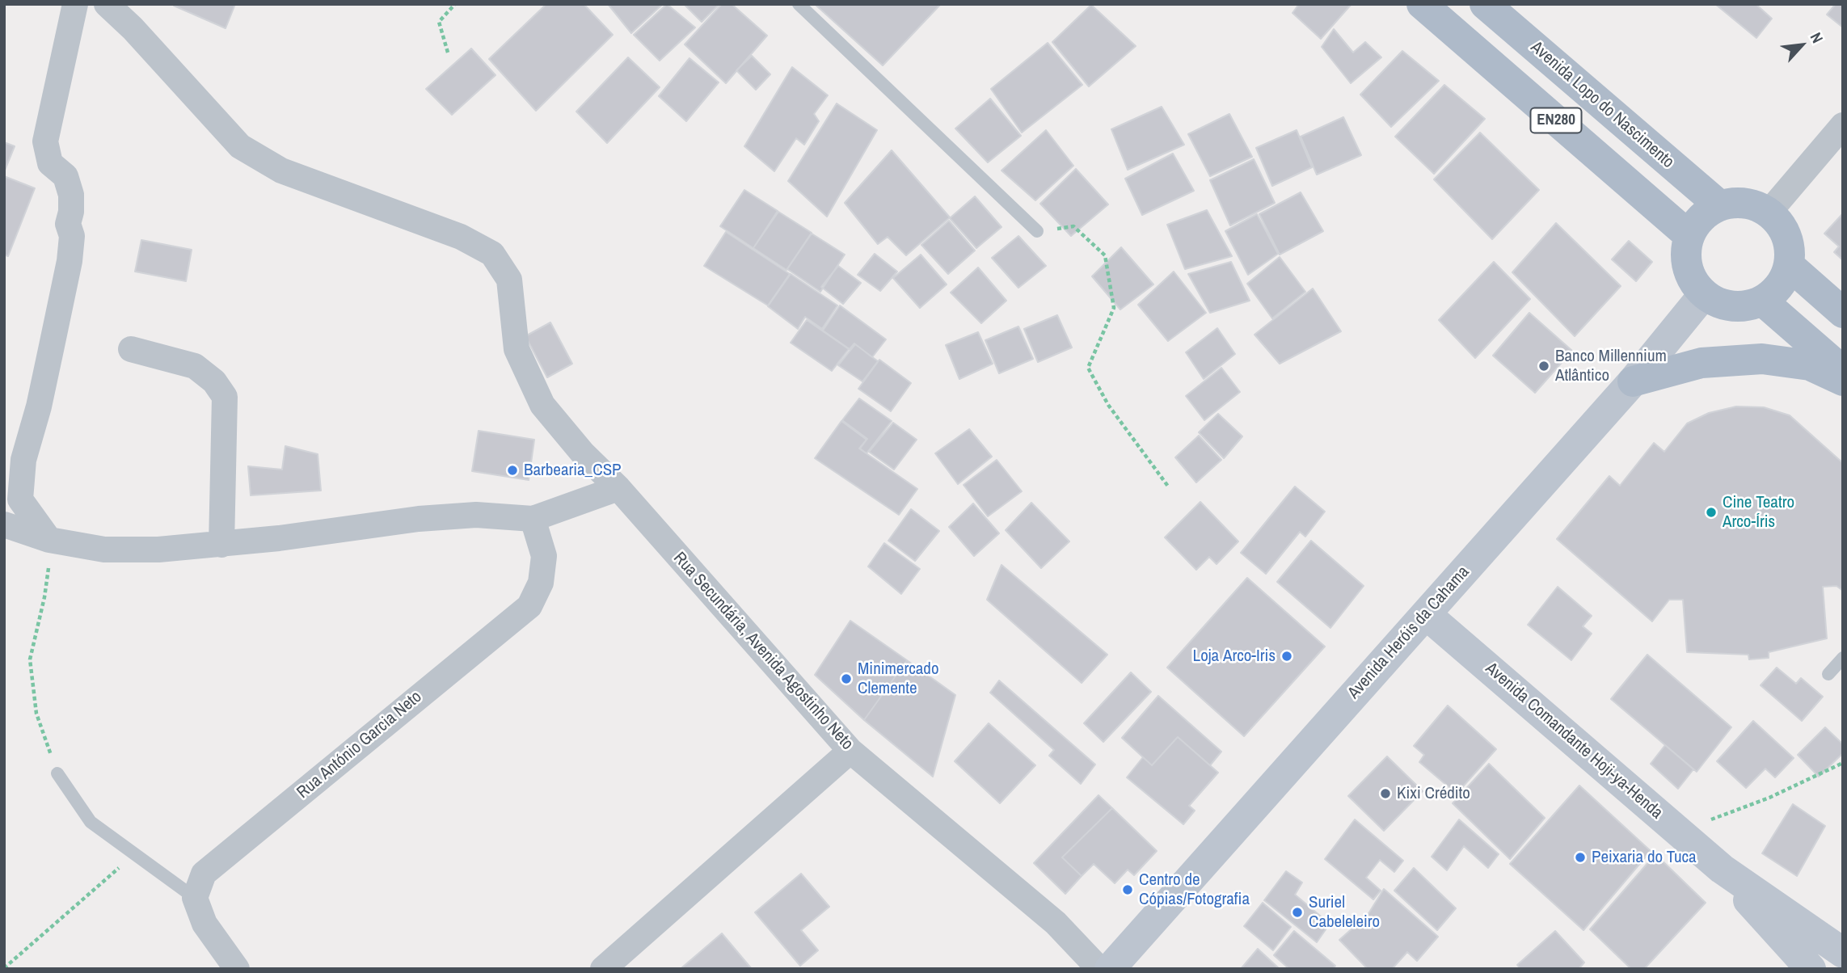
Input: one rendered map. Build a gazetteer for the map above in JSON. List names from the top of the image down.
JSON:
{
  "streets": {
    "main road": ["Avenida Lopo do Nascimento", "EN280"],
    "street": [
      "Avenida Heróis da Cahama",
      "Rua Secundária, Avenida Agostinho Neto",
      "Avenida Comandante Hoji-ya-Henda",
      "Rua António Garcia Neto"
    ]
  },
  "crossings": [
    ["Avenida Lopo do Nascimento", "EN280"],
    ["Avenida Lopo do Nascimento", "Avenida Heróis da Cahama"],
    ["EN280", "Avenida Heróis da Cahama"],
    ["Avenida Heróis da Cahama", "Avenida Comandante Hoji-ya-Henda"]
  ],
  "places": [
    "Banco Millennium Atlântico",
    "Barbearia_CSP",
    "Cine Teatro Arco-Íris",
    "Loja Arco-Iris",
    "Minimercado Clemente",
    "Kixi Crédito",
    "Peixaria do Tuca",
    "Centro de Cópias/Fotografia",
    "Suriel Cabeleleiro"
  ],
  "north": "top right"
}
